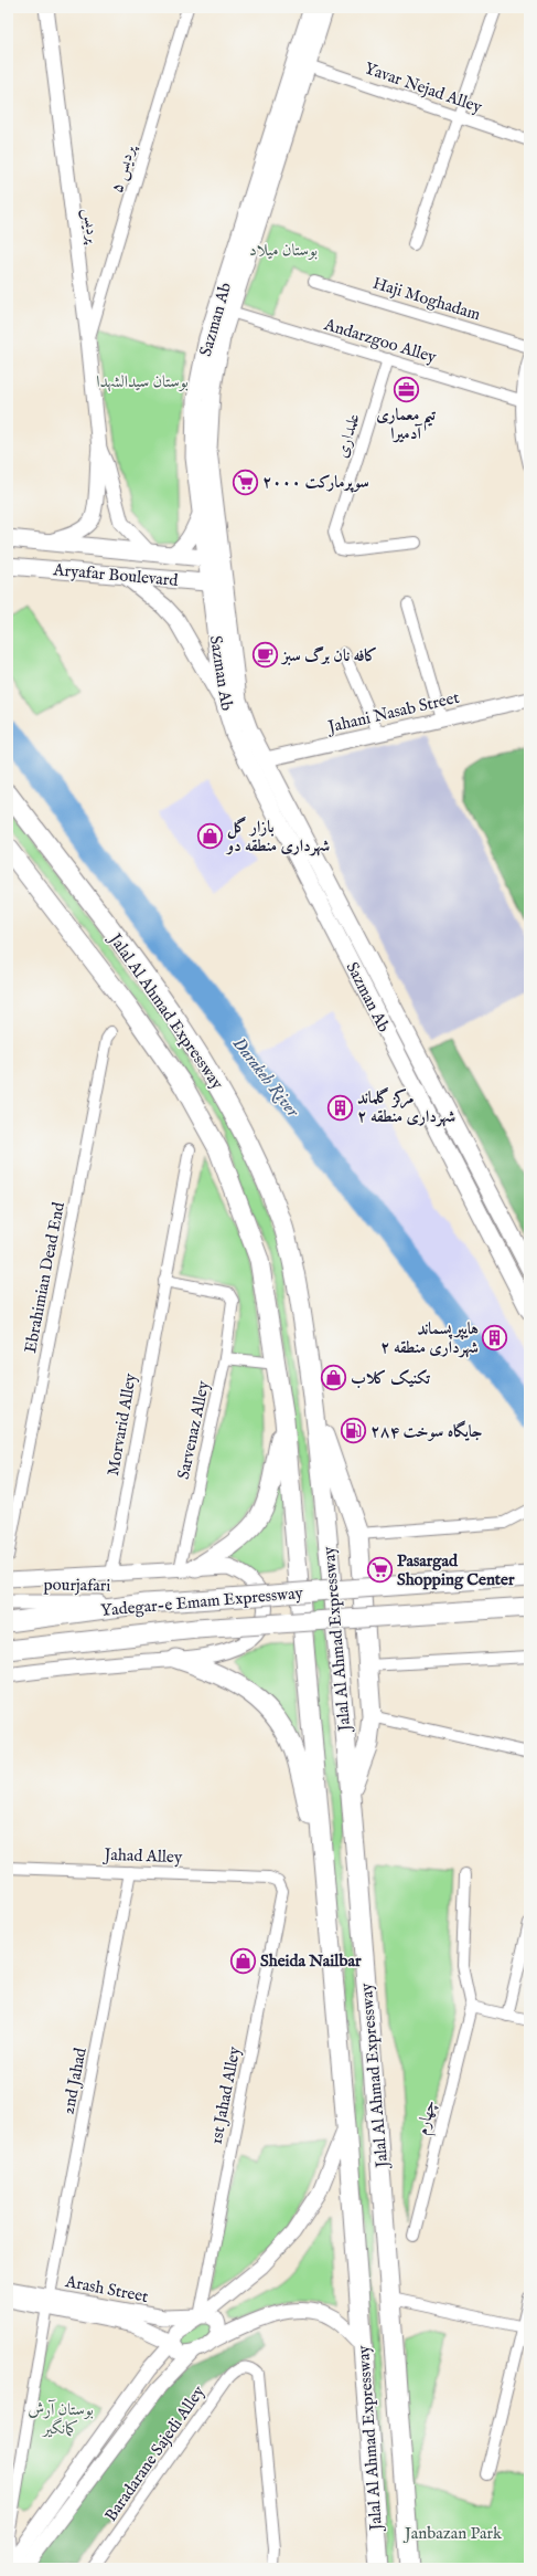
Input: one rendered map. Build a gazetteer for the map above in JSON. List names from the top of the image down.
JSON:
{
  "streets": {
    "highway": ["Jalal Al Ahmad Expressway", "Yadegar-e Emam Expressway"],
    "main road": ["Sazman Ab", "Aryafar Boulevard"],
    "street": [
      "Yavar Nejad Alley",
      "پردیس ۵",
      "پردیس",
      "Haji Moghadam",
      "Andarzgoo Alley",
      "علمداری",
      "Jahani Nasab Street",
      "Ebrahimian Dead End",
      "Morvarid Alley",
      "Sarvenaz Alley",
      "pourjafari",
      "Jahad Alley",
      "2nd Jahad",
      "1st Jahad Alley",
      "چهارم",
      "Arash Street",
      "Baradarane Sajedi Alley"
    ]
  },
  "crossings": [
    ["Yavar Nejad Alley", "Sazman Ab"],
    ["پردیس ۵", "پردیس"],
    ["Sazman Ab", "Andarzgoo Alley"],
    ["Sazman Ab", "Aryafar Boulevard"],
    ["Sazman Ab", "Jahani Nasab Street"],
    ["Andarzgoo Alley", "علمداری"],
    ["Morvarid Alley", "Sarvenaz Alley"],
    ["pourjafari", "Yadegar-e Emam Expressway"],
    ["Jahad Alley", "2nd Jahad"],
    ["Jahad Alley", "1st Jahad Alley"],
    ["2nd Jahad", "Arash Street"],
    ["1st Jahad Alley", "Arash Street"]
  ],
  "water": ["Darakeh River"],
  "parks": [
    "بوستان میلاد",
    "بوستان سیدالشهدا",
    "بوستان آرش کمانگیر",
    "Janbazan Park"
  ],
  "places": {
    "office": ["تیم معماری آدمیرا"],
    "supermarket": ["سوپرمارکت ۲۰۰۰", "Pasargad Shopping Center"],
    "cafe": ["کافه نان برگ سبز"],
    "shop": ["بازار گل شهرداری منطقه دو", "تکنیک کلاب", "Sheida Nailbar"],
    "building": ["مرکز گلماند شهرداری منطقه ۲", "هایپر پسماند شهرداری منطقه ۲"],
    "fuel station": ["جایگاه سوخت ۲۸۴"]
  }
}
